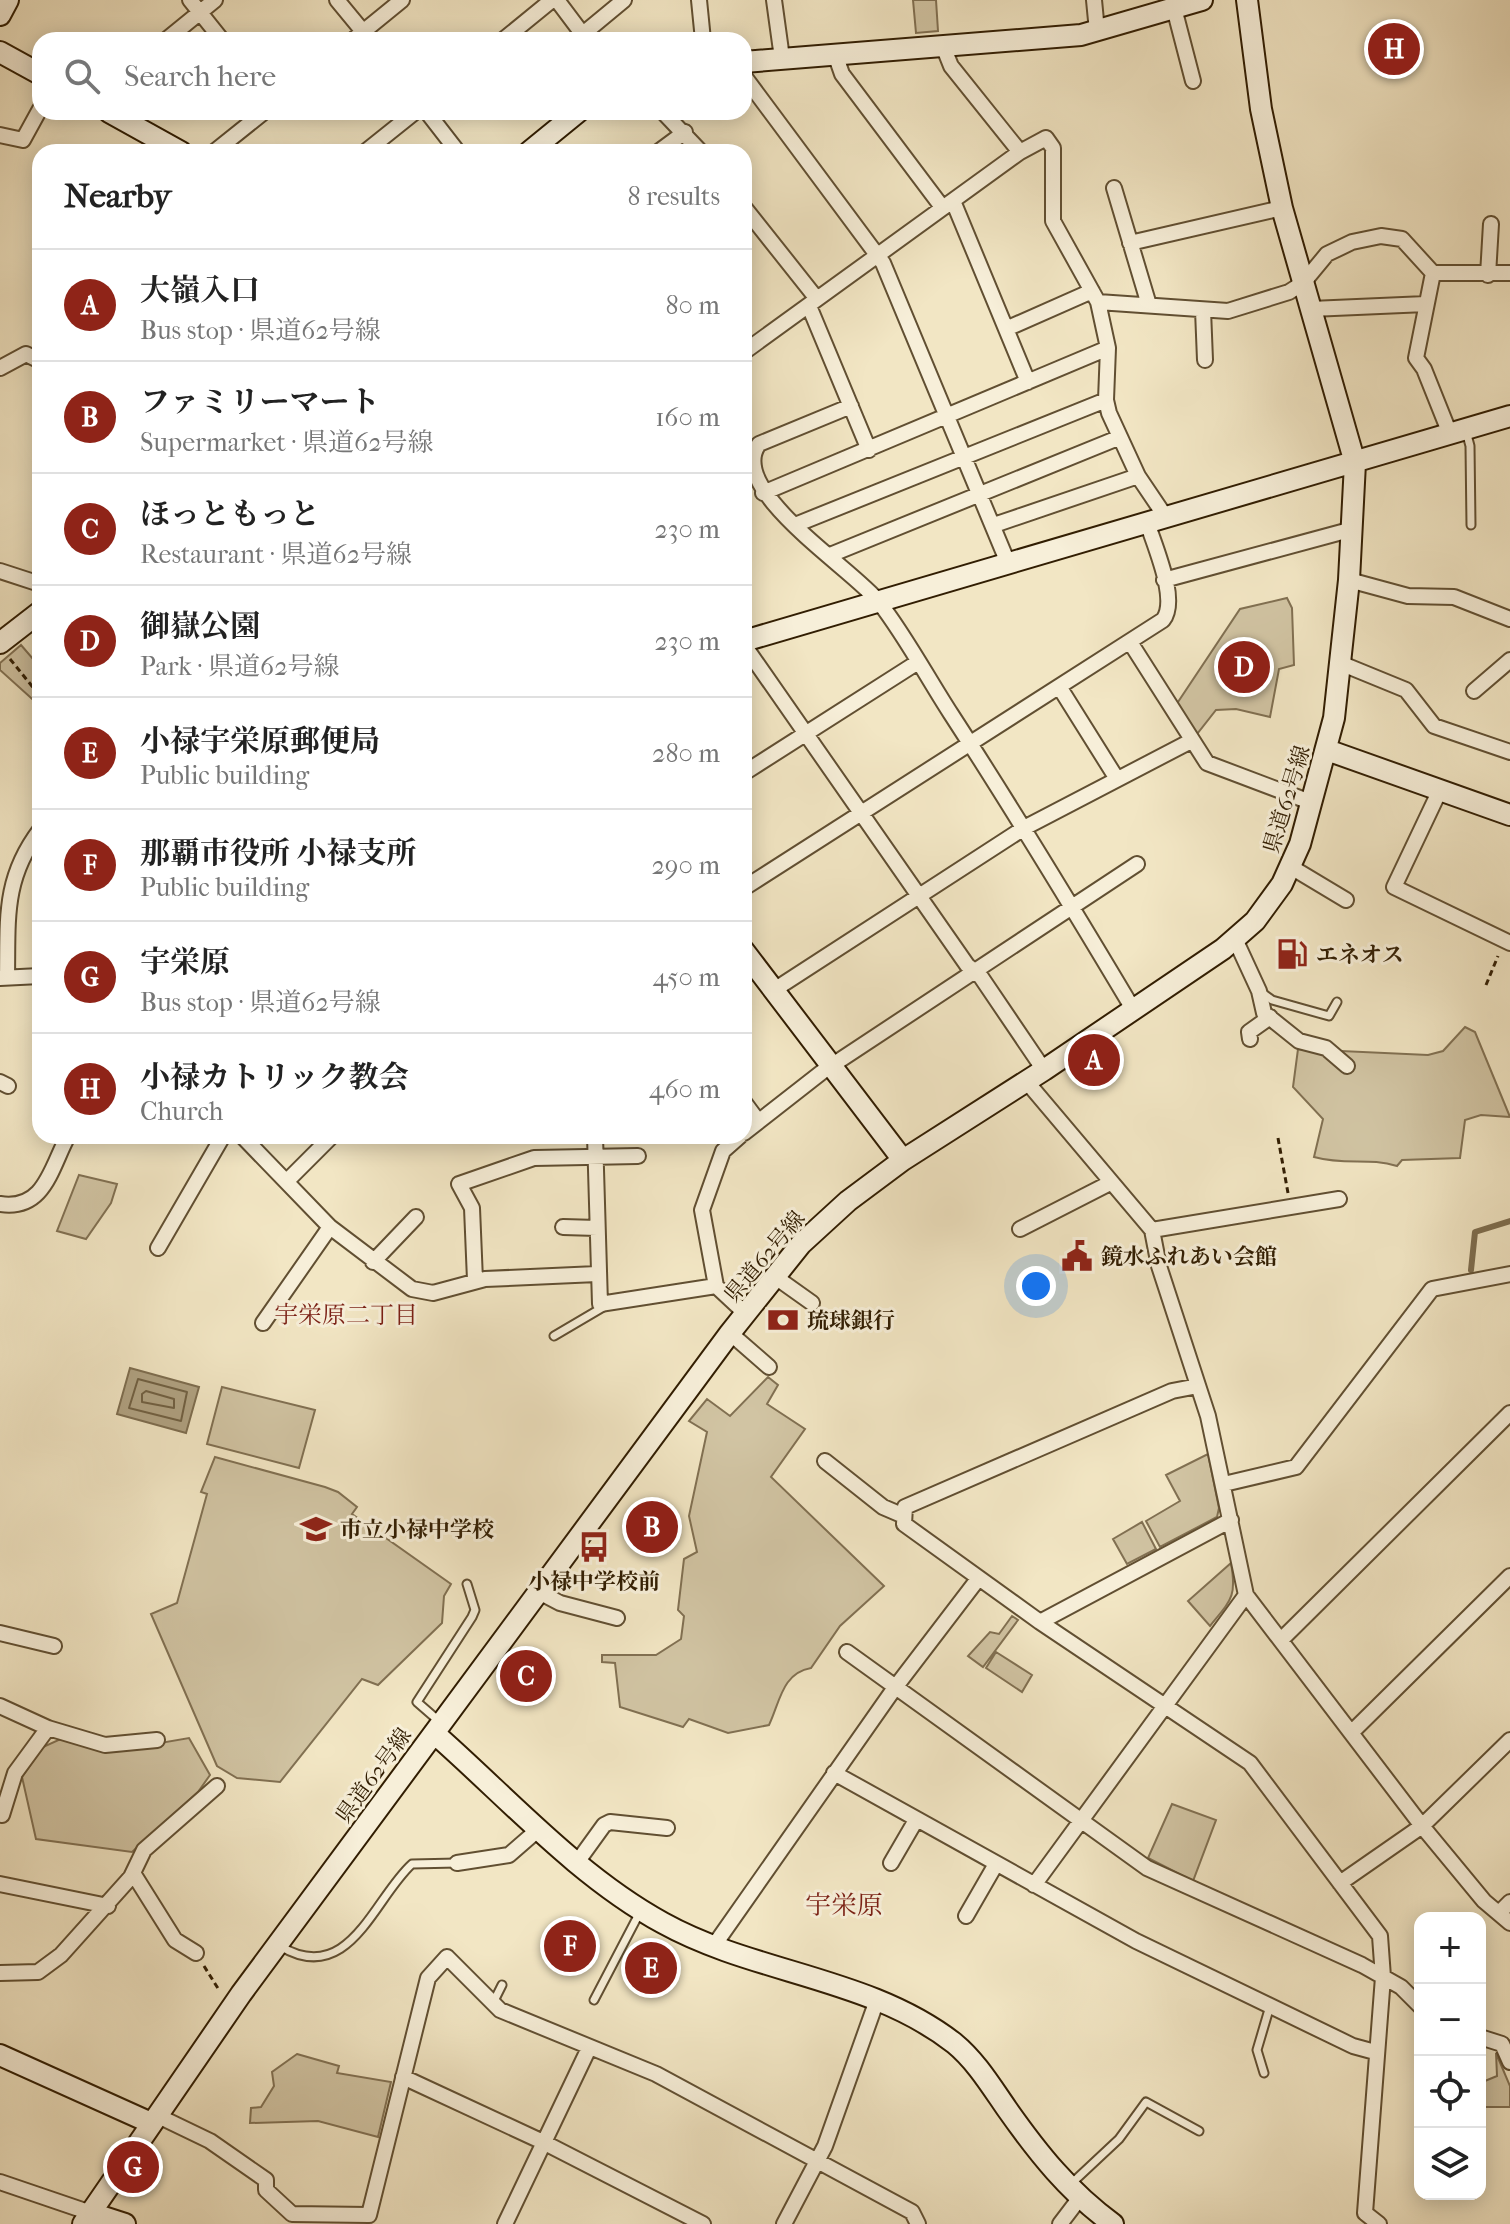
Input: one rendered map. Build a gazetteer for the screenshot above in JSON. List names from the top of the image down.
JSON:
{
  "streets": {
    "main road": ["県道62号線"]
  },
  "districts": ["宇栄原二丁目", "宇栄原"],
  "places": {
    "fuel station": ["エネオス"],
    "public building": ["鏡水ふれあい会館"],
    "bank": ["琉球銀行"],
    "school or university": ["市立小禄中学校"],
    "bus stop": ["小禄中学校前"]
  },
  "page": {
    "pins": [
      "H",
      "D",
      "A",
      "B",
      "C",
      "F",
      "E",
      "G"
    ],
    "search": "Search here",
    "heading": ["Nearby", "8 results"],
    "list": [
      {
        "mark": "A",
        "name": "大嶺入口",
        "note": "Bus stop · 県道62号線",
        "value": "80 m"
      },
      {
        "mark": "B",
        "name": "ファミリーマート",
        "note": "Supermarket · 県道62号線",
        "value": "160 m"
      },
      {
        "mark": "C",
        "name": "ほっともっと",
        "note": "Restaurant · 県道62号線",
        "value": "230 m"
      },
      {
        "mark": "D",
        "name": "御嶽公園",
        "note": "Park · 県道62号線",
        "value": "230 m"
      },
      {
        "mark": "E",
        "name": "小禄宇栄原郵便局",
        "note": "Public building",
        "value": "280 m"
      },
      {
        "mark": "F",
        "name": "那覇市役所 小禄支所",
        "note": "Public building",
        "value": "290 m"
      },
      {
        "mark": "G",
        "name": "宇栄原",
        "note": "Bus stop · 県道62号線",
        "value": "450 m"
      },
      {
        "mark": "H",
        "name": "小禄カトリック教会",
        "note": "Church",
        "value": "460 m"
      }
    ],
    "map_buttons": ["+", "−"]
  }
}
